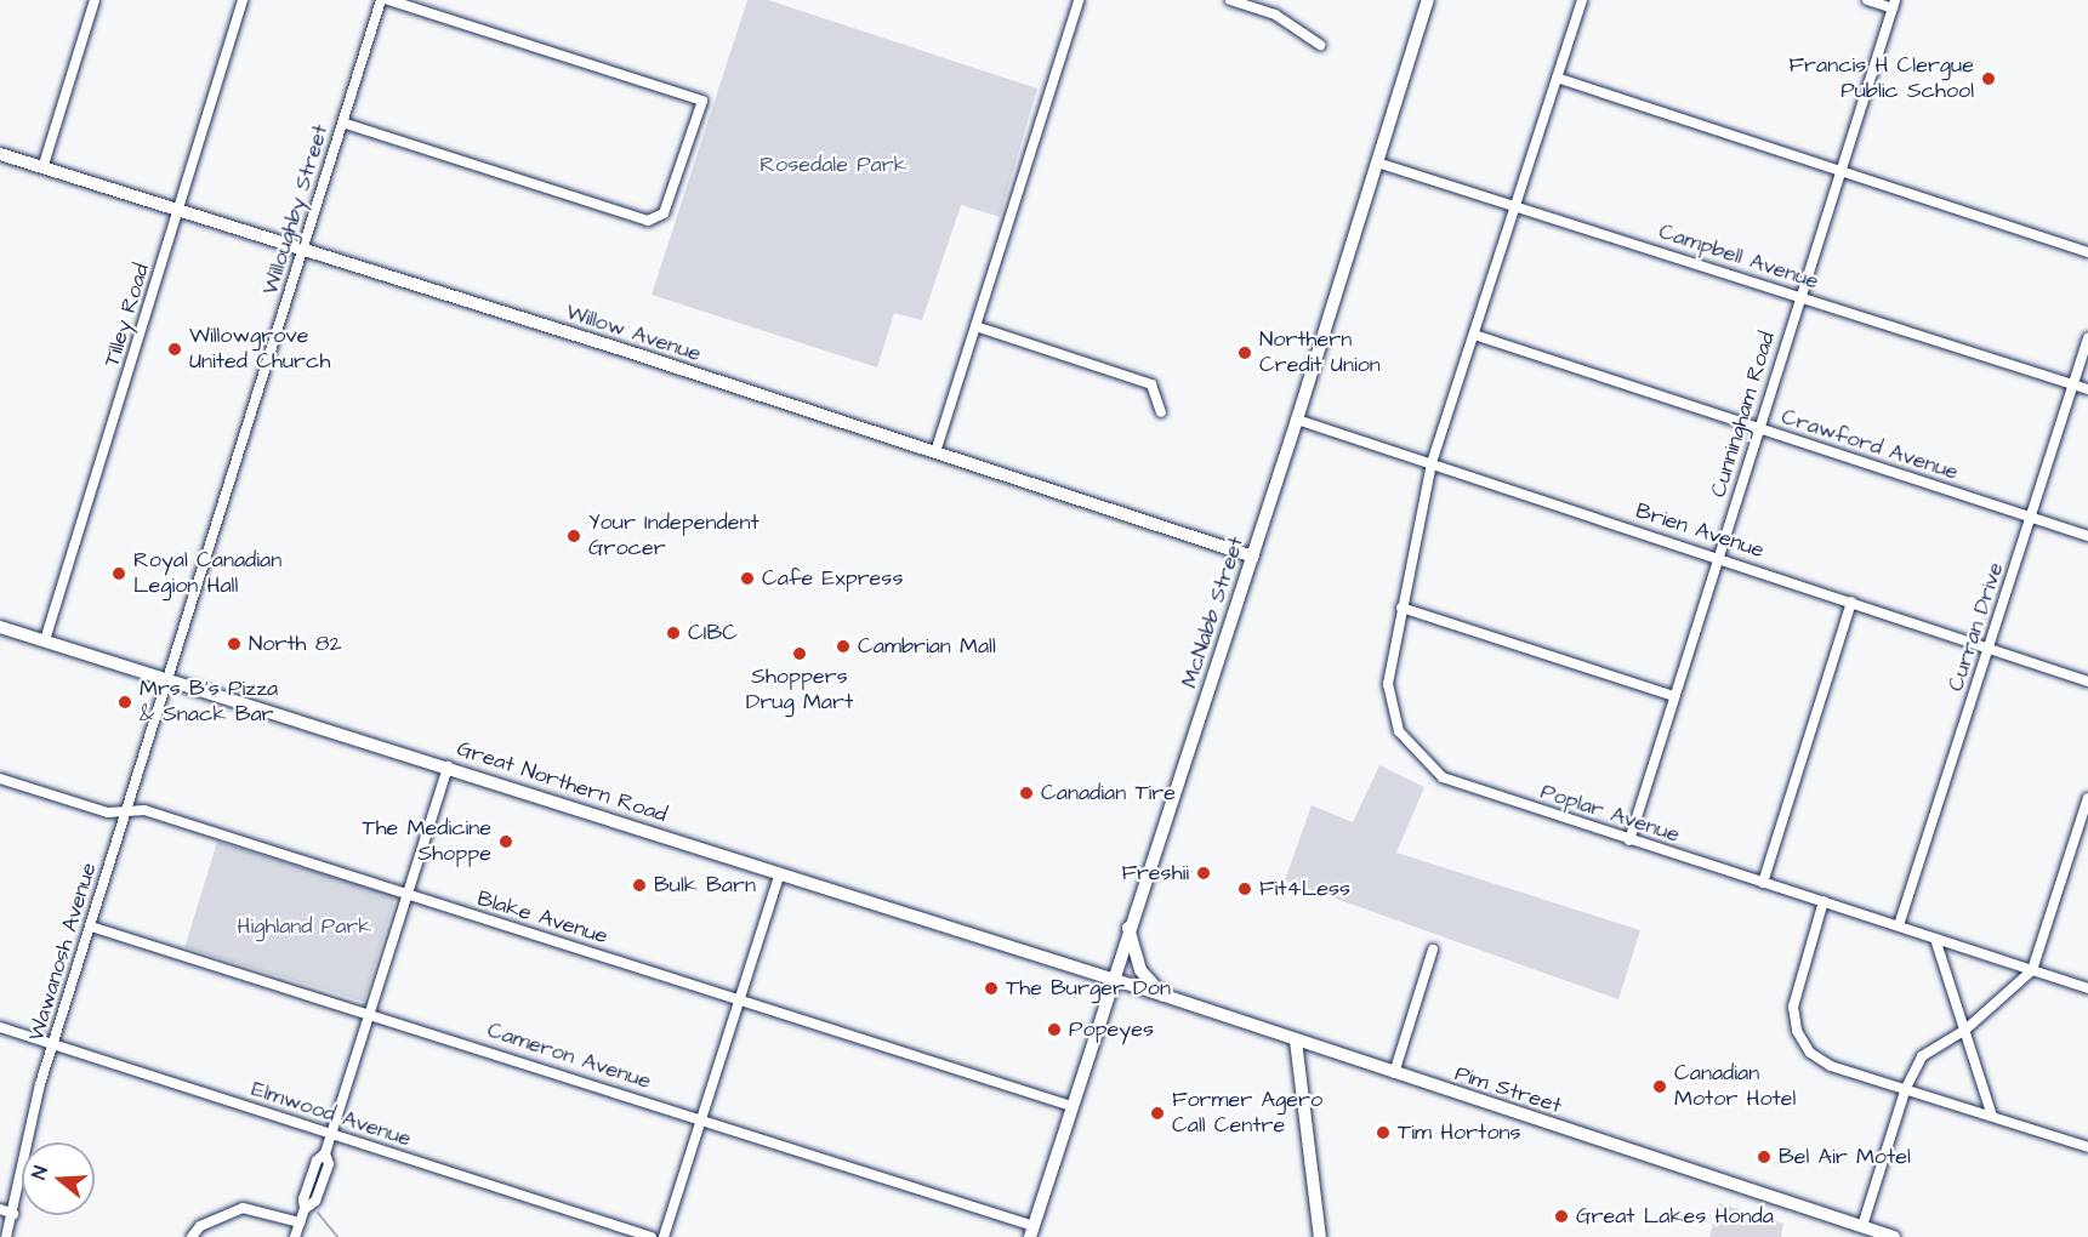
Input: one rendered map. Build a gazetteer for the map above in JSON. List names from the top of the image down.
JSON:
{
  "streets": {
    "main road": [
      "Willow Avenue",
      "McNabb Street",
      "Great Northern Road",
      "Pim Street"
    ],
    "street": [
      "Willoughby Street",
      "Campbell Avenue",
      "Tilley Road",
      "Cunningham Road",
      "Crawford Avenue",
      "Brien Avenue",
      "Curran Drive",
      "Poplar Avenue",
      "Blake Avenue",
      "Wawanosh Avenue",
      "Cameron Avenue",
      "Elmwood Avenue"
    ]
  },
  "crossings": [
    ["Willoughby Street", "Willow Avenue"],
    ["Willoughby Street", "Great Northern Road"],
    ["Willoughby Street", "Wawanosh Avenue"],
    ["Campbell Avenue", "Cunningham Road"],
    ["Campbell Avenue", "McNabb Street"],
    ["Campbell Avenue", "Curran Drive"],
    ["Campbell Avenue", "Poplar Avenue"],
    ["Tilley Road", "Willow Avenue"],
    ["Tilley Road", "Great Northern Road"],
    ["Willow Avenue", "McNabb Street"],
    ["Cunningham Road", "Crawford Avenue"],
    ["Cunningham Road", "Brien Avenue"],
    ["Cunningham Road", "Poplar Avenue"],
    ["Crawford Avenue", "Curran Drive"],
    ["Crawford Avenue", "Poplar Avenue"],
    ["Brien Avenue", "McNabb Street"],
    ["Brien Avenue", "Curran Drive"],
    ["Brien Avenue", "Poplar Avenue"],
    ["McNabb Street", "Great Northern Road"],
    ["McNabb Street", "Blake Avenue"],
    ["McNabb Street", "Cameron Avenue"],
    ["McNabb Street", "Pim Street"],
    ["Curran Drive", "Poplar Avenue"],
    ["Great Northern Road", "Wawanosh Avenue"],
    ["Great Northern Road", "Pim Street"],
    ["Blake Avenue", "Wawanosh Avenue"],
    ["Wawanosh Avenue", "Cameron Avenue"],
    ["Wawanosh Avenue", "Elmwood Avenue"]
  ],
  "parks": ["Rosedale Park", "Highland Park"],
  "places": [
    "Francis H Clergue Public School",
    "Willowgrove United Church",
    "Northern Credit Union",
    "Your Independent Grocer",
    "Royal Canadian Legion Hall",
    "Cafe Express",
    "CIBC",
    "North 82",
    "Cambrian Mall",
    "Shoppers Drug Mart",
    "Mrs B's Pizza & Snack Bar",
    "Canadian Tire",
    "The Medicine Shoppe",
    "Freshii",
    "Bulk Barn",
    "Fit4Less",
    "The Burger Don",
    "Popeyes",
    "Canadian Motor Hotel",
    "Former Agero Call Centre",
    "Tim Hortons",
    "Bel Air Motel",
    "Great Lakes Honda"
  ],
  "north": "left"
}
